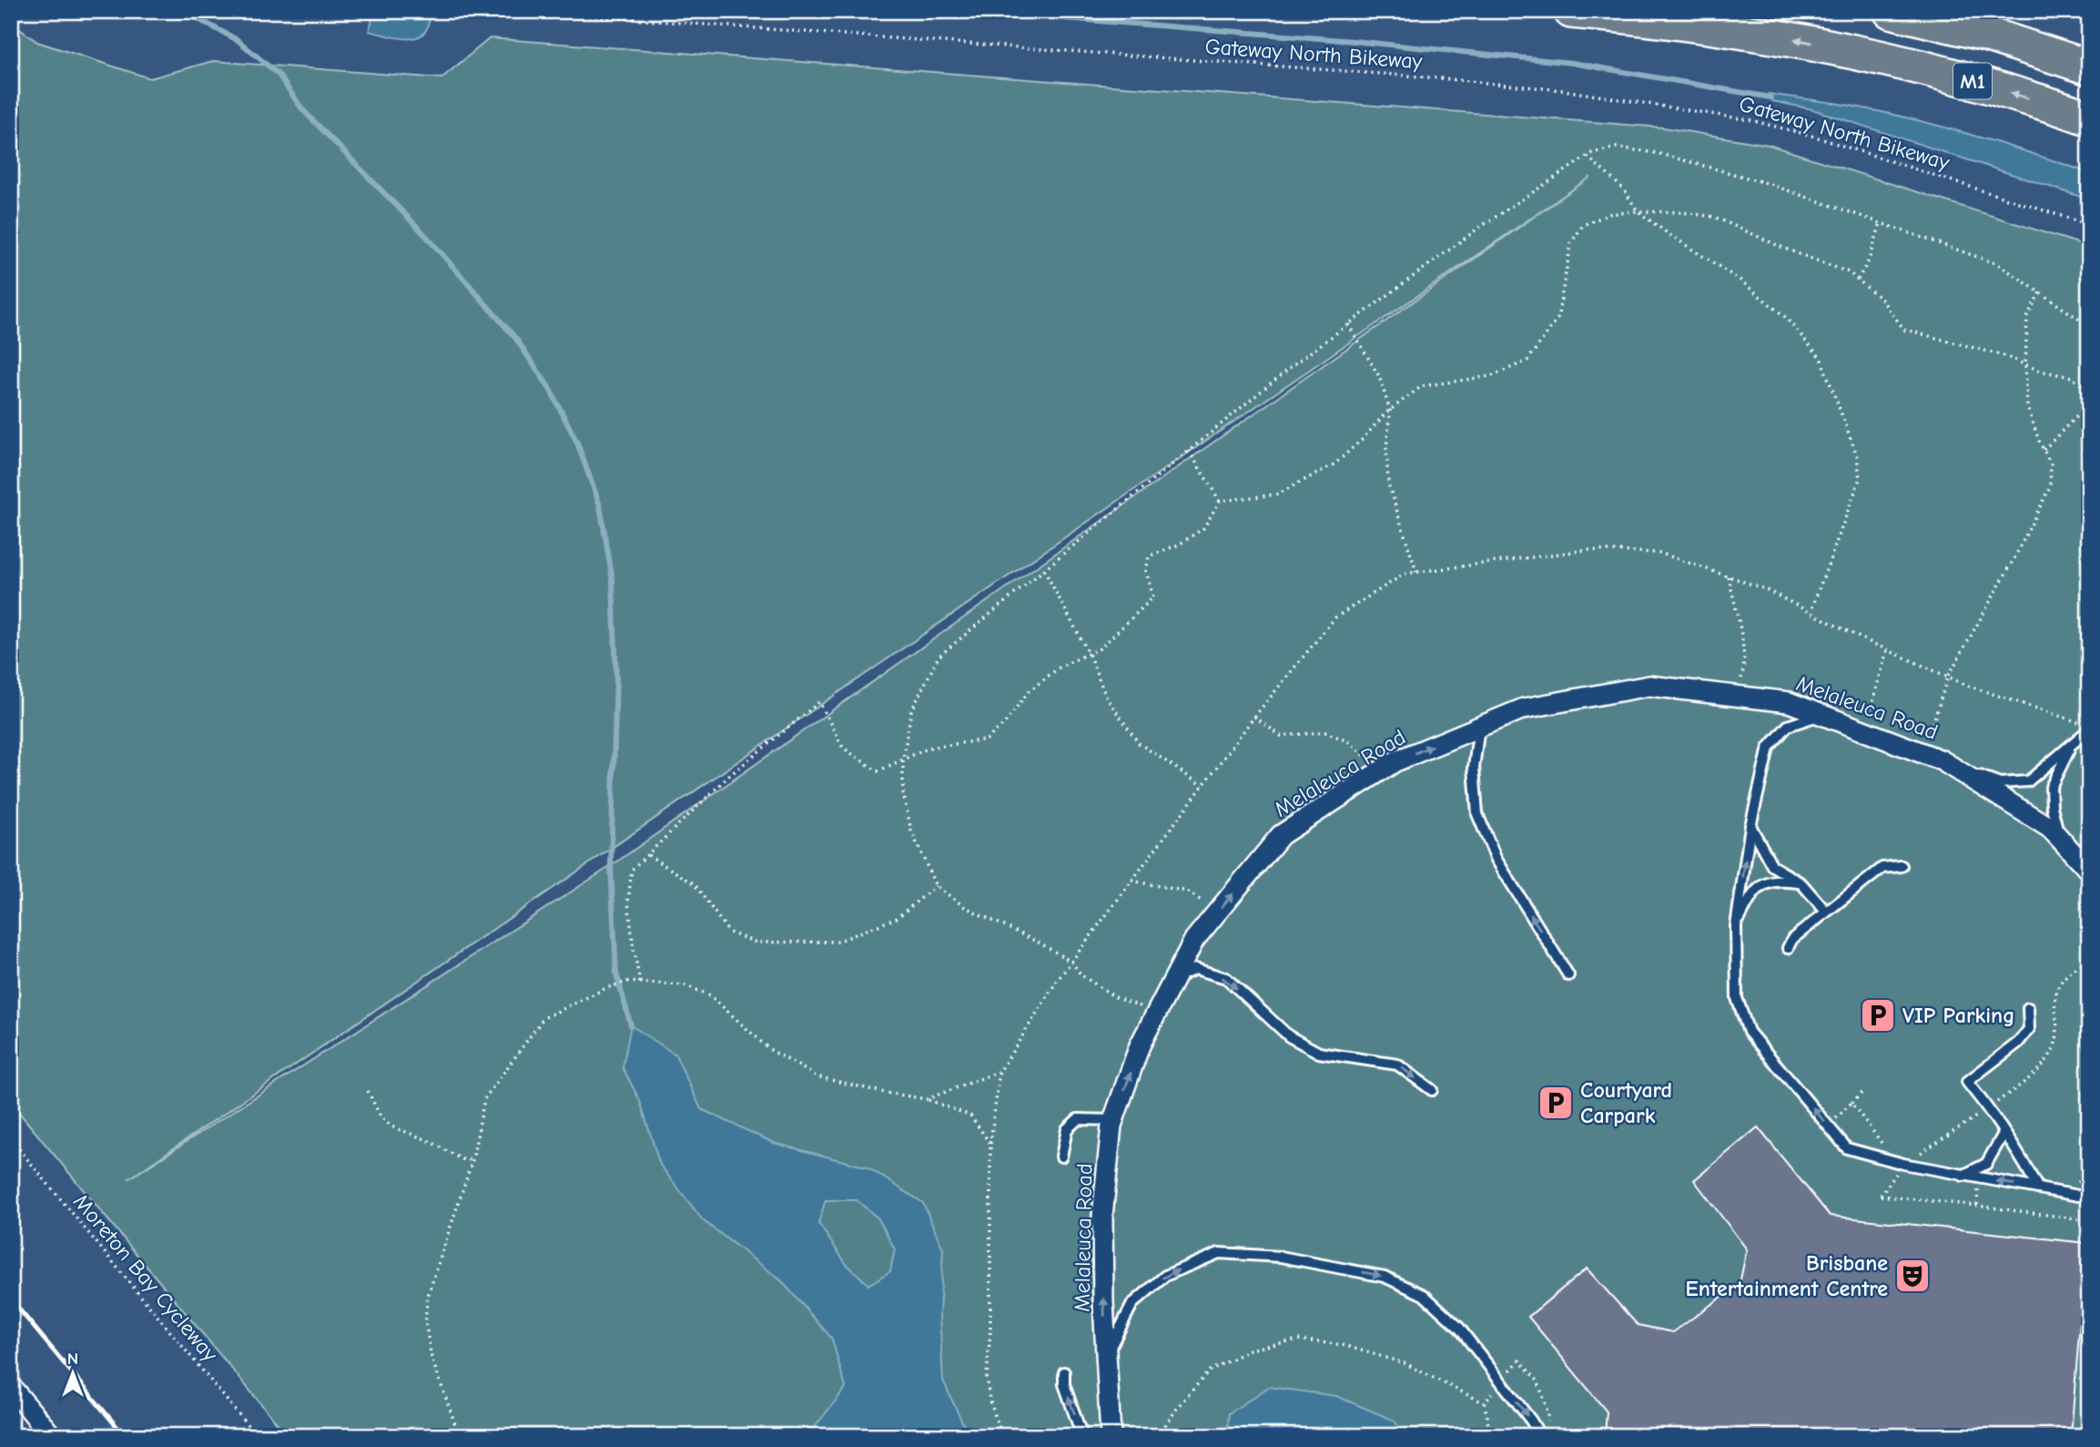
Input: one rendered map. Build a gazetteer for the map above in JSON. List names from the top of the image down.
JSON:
{
  "streets": {
    "highway": ["M1"],
    "street": ["Melaleuca Road"],
    "path": ["Gateway North Bikeway", "Moreton Bay Cycleway"]
  },
  "one_way": ["Melaleuca Road"],
  "places": {
    "parking": ["VIP Parking", "Courtyard Carpark"],
    "theatre": ["Brisbane Entertainment Centre"]
  },
  "north": "top"
}
